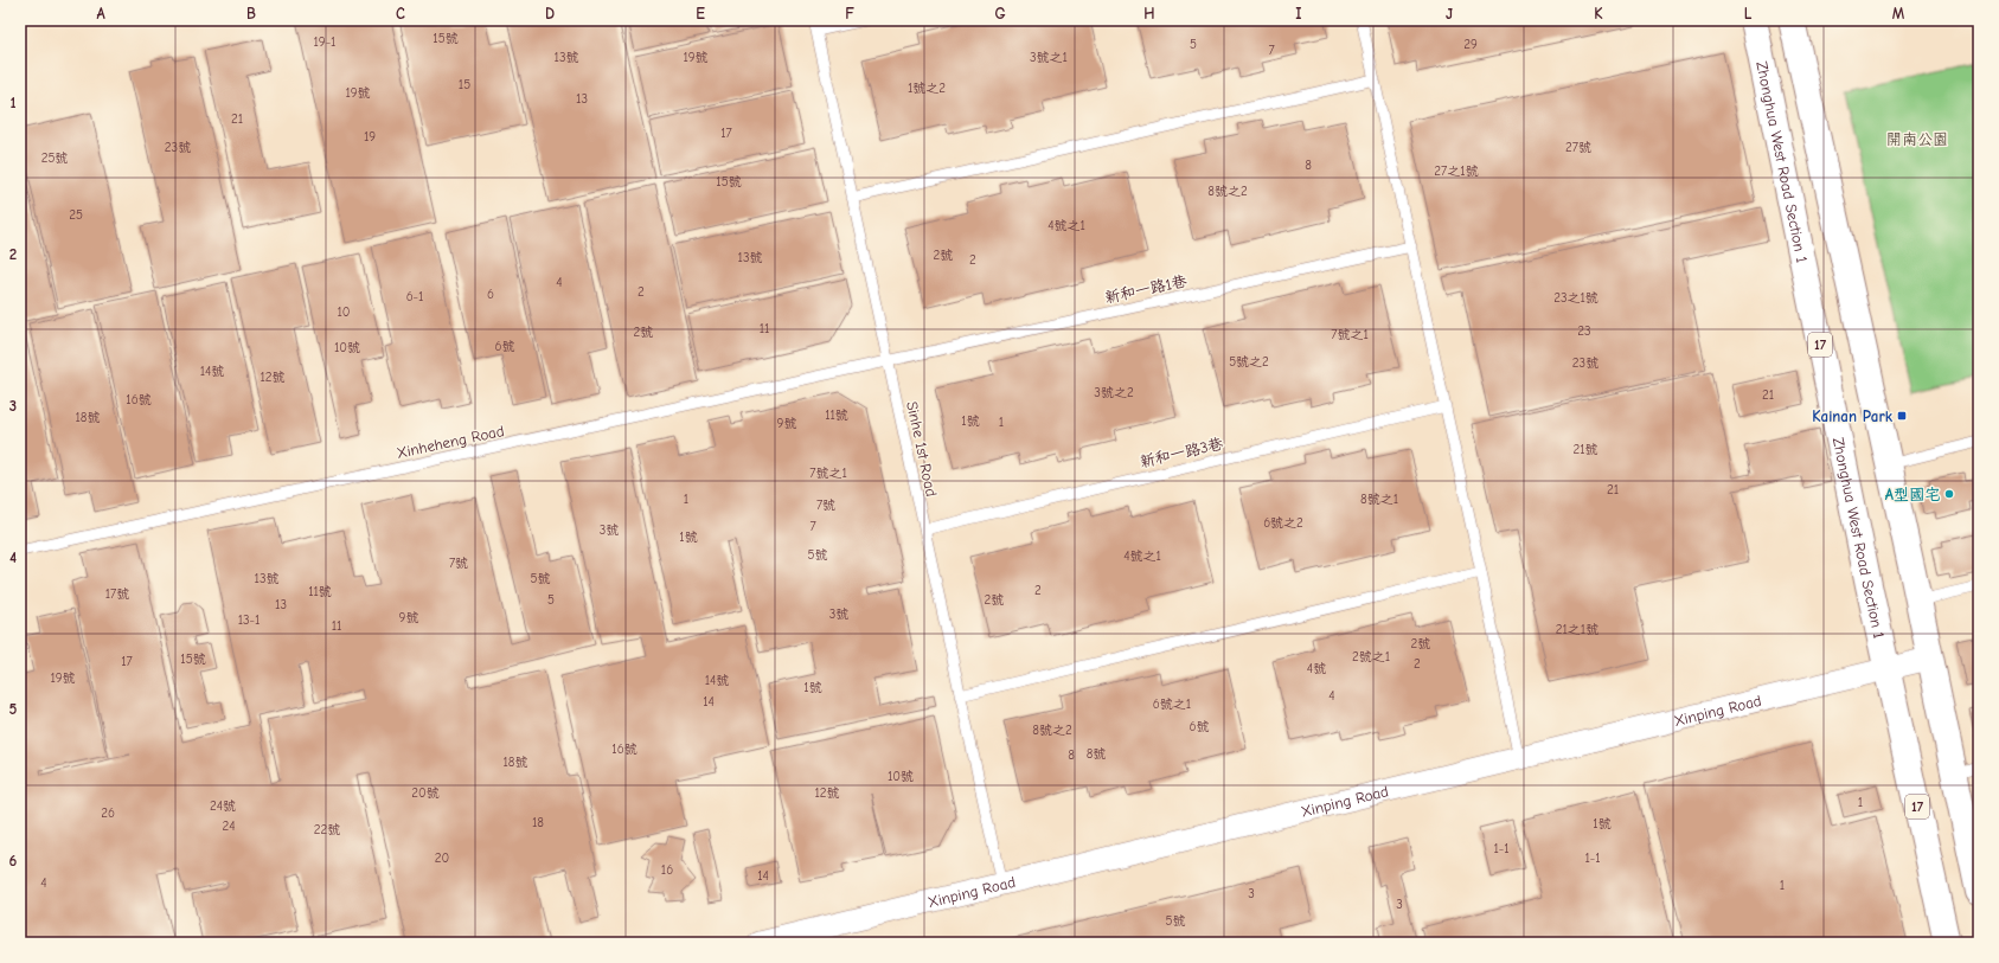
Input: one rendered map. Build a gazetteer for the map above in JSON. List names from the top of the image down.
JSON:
{
  "streets": {
    "main road": ["Zhonghua West Road Section 1", "17"],
    "street": ["Xinping Road"],
    "lane": [
      "新和一路1巷",
      "Xinheheng Road",
      "Sinhe 1st Road",
      "新和一路3巷"
    ]
  },
  "crossings": [
    ["Zhonghua West Road Section 1", "Xinping Road"],
    ["新和一路1巷", "Xinheheng Road"],
    ["新和一路1巷", "Sinhe 1st Road"],
    ["Xinheheng Road", "Sinhe 1st Road"],
    ["Sinhe 1st Road", "新和一路3巷"],
    ["Sinhe 1st Road", "Xinping Road"]
  ],
  "parks": ["開南公園"],
  "places": {
    "transit": ["Kainan Park"],
    "other": ["A型國宅"]
  },
  "house_numbers": [
    "15號",
    "19-1",
    "5",
    "29",
    "7",
    "13號",
    "19號",
    "3號之1",
    "15",
    "1號之2",
    "19號",
    "13",
    "21",
    "17",
    "19",
    "23號",
    "27號",
    "25號",
    "8",
    "27之1號",
    "15號",
    "8號之2",
    "25",
    "4號之1",
    "2號",
    "13號",
    "2",
    "4",
    "2",
    "6",
    "6-1",
    "23之1號",
    "10",
    "11",
    "23",
    "2號",
    "7號之1",
    "6號",
    "10號",
    "5號之2",
    "23號",
    "14號",
    "12號",
    "3號之2",
    "21",
    "16號",
    "11號",
    "18號",
    "1號",
    "1",
    "9號",
    "21號",
    "7號之1",
    "21",
    "1",
    "8號之1",
    "7號",
    "6號之2",
    "7",
    "3號",
    "1號",
    "5號",
    "4號之1",
    "7號",
    "13號",
    "5號",
    "2",
    "11號",
    "17號",
    "5",
    "2號",
    "13",
    "3號",
    "9號",
    "13-1",
    "11",
    "21之1號",
    "2號",
    "2號之1",
    "15號",
    "17",
    "2",
    "4號",
    "19號",
    "14號",
    "1號",
    "4",
    "14",
    "6號之1",
    "6號",
    "8號之2",
    "16號",
    "8號",
    "8",
    "18號",
    "10號",
    "20號",
    "12號",
    "1",
    "24號",
    "26",
    "18",
    "1號",
    "24",
    "22號",
    "1-1",
    "20",
    "1-1",
    "16",
    "14",
    "4",
    "1",
    "3",
    "3",
    "5號"
  ],
  "grid": {
    "columns": [
      "A",
      "B",
      "C",
      "D",
      "E",
      "F",
      "G",
      "H",
      "I",
      "J",
      "K",
      "L",
      "M"
    ],
    "rows": [
      "1",
      "2",
      "3",
      "4",
      "5",
      "6"
    ]
  }
}
